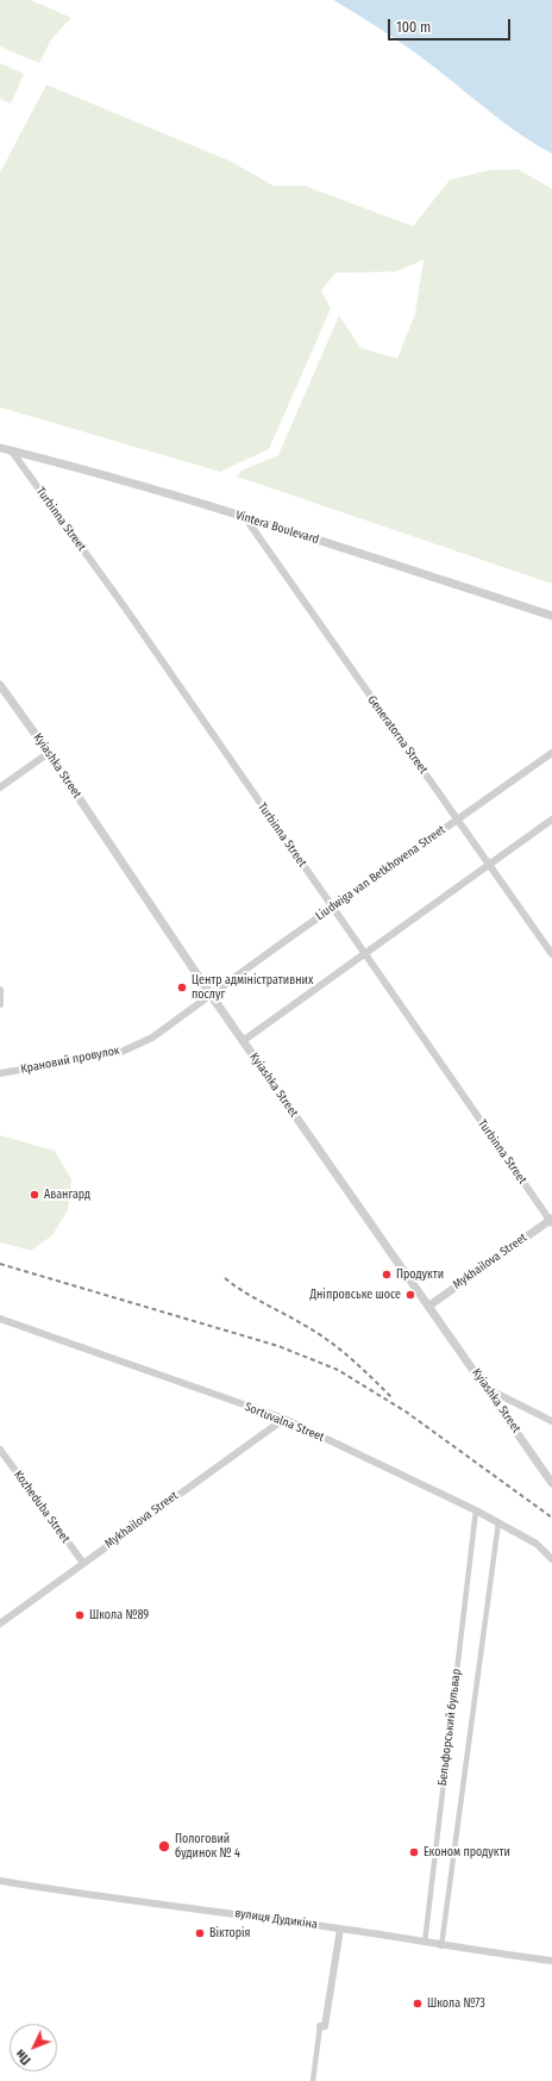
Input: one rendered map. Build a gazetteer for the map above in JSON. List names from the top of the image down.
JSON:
{
  "streets": {
    "street": [
      "Turbinna Street",
      "Vintera Boulevard",
      "Generatorna Street",
      "Kyiashka Street",
      "Liudwiga van Betkhovena Street",
      "Крановий провулок",
      "Mykhailova Street",
      "Sortuvalna Street",
      "Kozheduba Street",
      "Бельфорський бульвар",
      "вулиця Дудикіна"
    ]
  },
  "crossings": [
    ["Turbinna Street", "Vintera Boulevard"],
    ["Turbinna Street", "Liudwiga van Betkhovena Street"],
    ["Turbinna Street", "Mykhailova Street"],
    ["Vintera Boulevard", "Generatorna Street"],
    ["Generatorna Street", "Liudwiga van Betkhovena Street"],
    ["Kyiashka Street", "Liudwiga van Betkhovena Street"],
    ["Kyiashka Street", "Крановий провулок"],
    ["Kyiashka Street", "Mykhailova Street"],
    ["Liudwiga van Betkhovena Street", "Крановий провулок"],
    ["Mykhailova Street", "Sortuvalna Street"],
    ["Mykhailova Street", "Kozheduba Street"],
    ["Sortuvalna Street", "Бельфорський бульвар"],
    ["Бельфорський бульвар", "вулиця Дудикіна"]
  ],
  "places": [
    "Центр адміністративних послуг",
    "Авангард",
    "Продукти",
    "Дніпровське шосе",
    "Школа №89",
    "Пологовий будинок № 4",
    "Економ продукти",
    "Вікторія",
    "Школа №73"
  ],
  "scale_bar": "100 m",
  "north": "bottom left"
}
